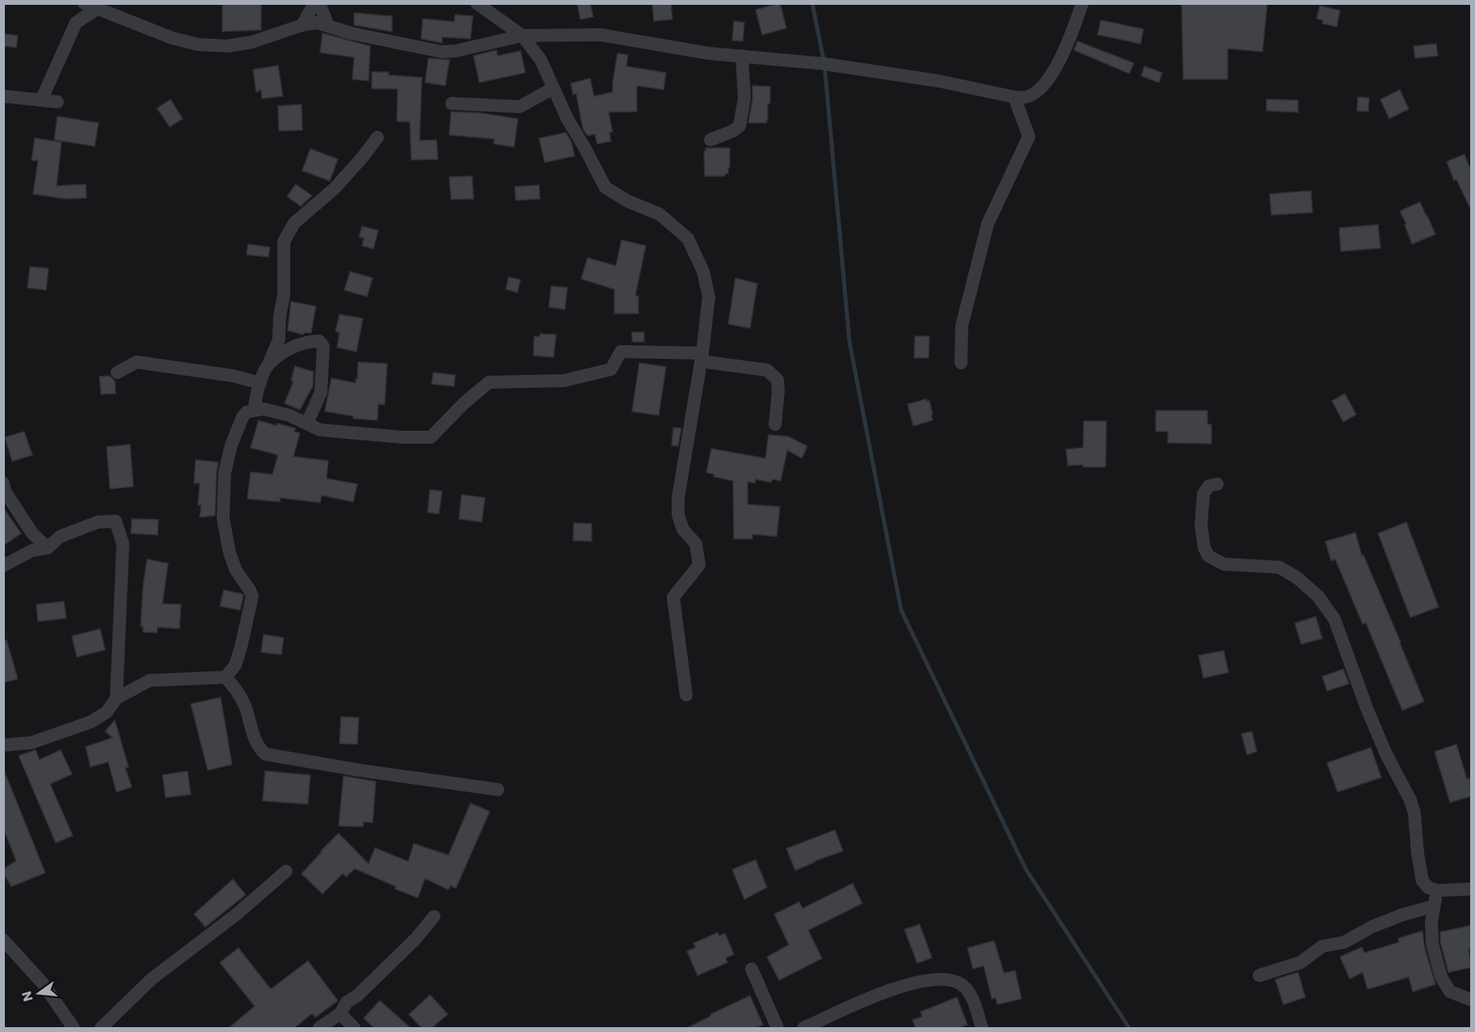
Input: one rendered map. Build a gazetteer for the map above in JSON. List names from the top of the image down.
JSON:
{
  "north": "left"
}
